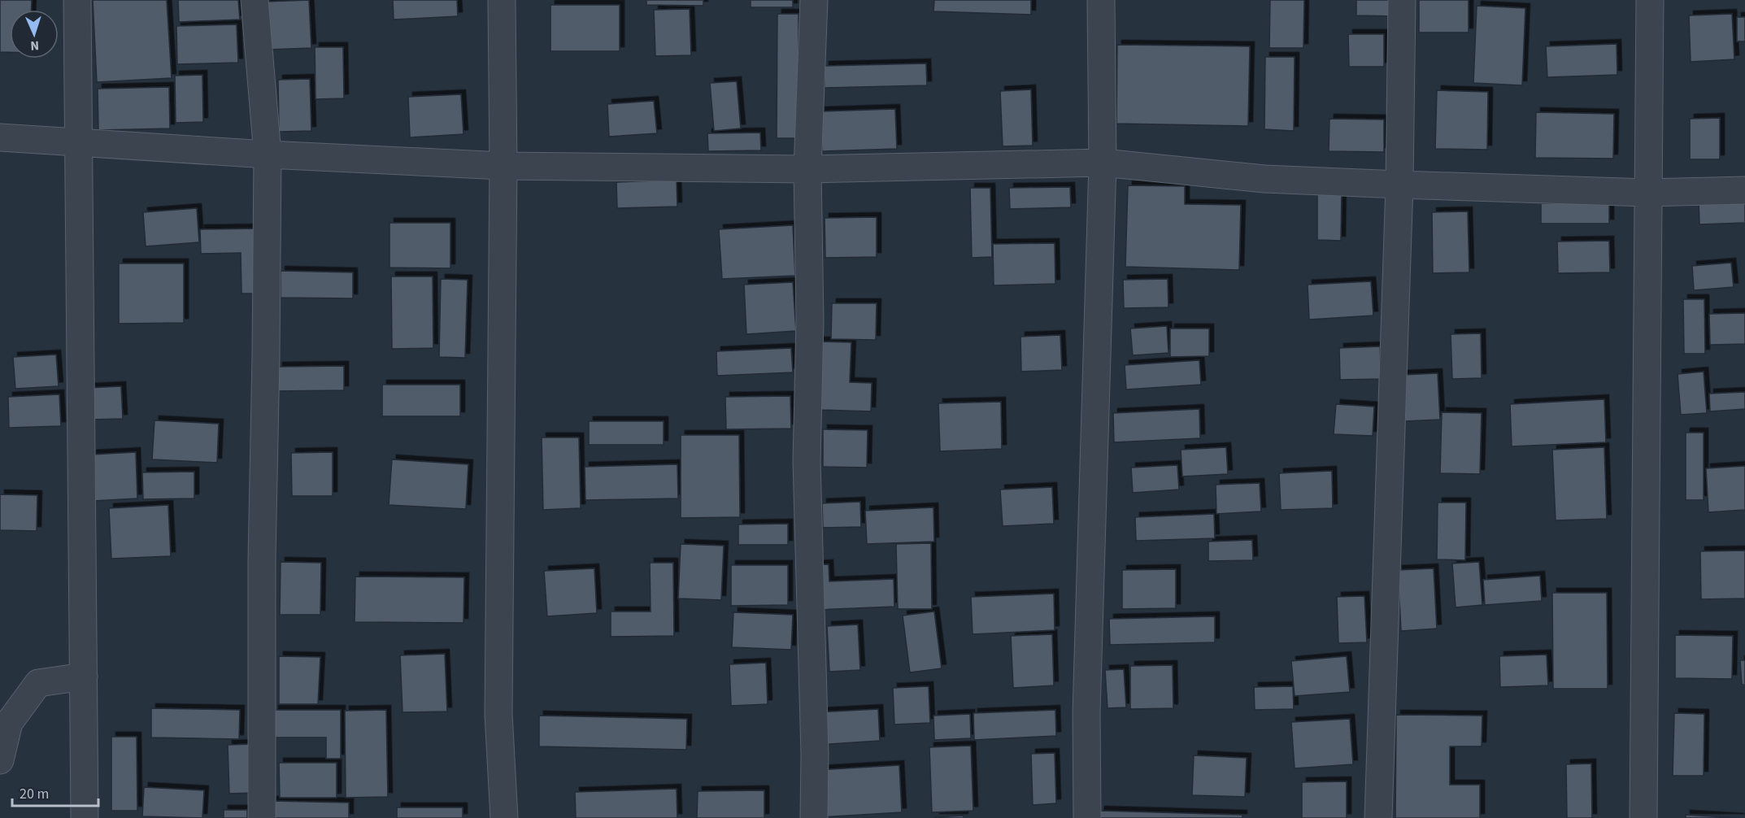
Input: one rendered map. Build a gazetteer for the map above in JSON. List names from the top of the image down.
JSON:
{
  "scale_bar": "20 m",
  "north": "bottom"
}
